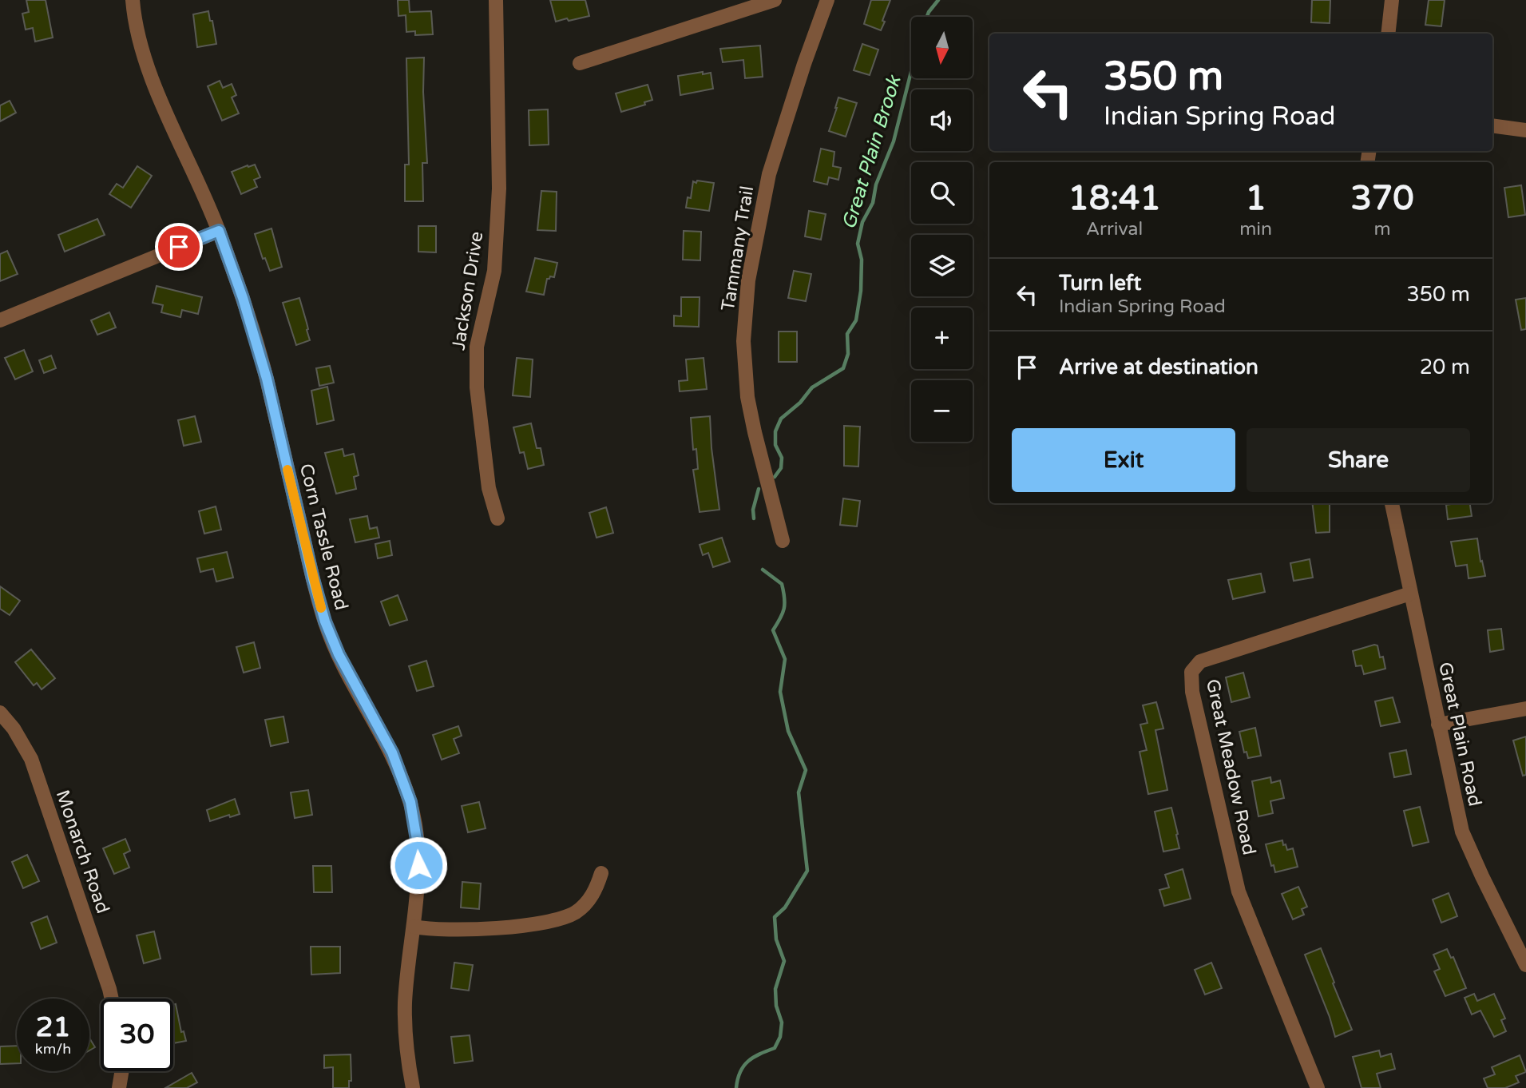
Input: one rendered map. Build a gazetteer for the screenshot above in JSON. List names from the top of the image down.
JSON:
{
  "streets": {
    "street": [
      "Tammany Trail",
      "Jackson Drive",
      "Corn Tassle Road",
      "Great Plain Road",
      "Great Meadow Road",
      "Monarch Road"
    ]
  },
  "crossings": [
    ["Great Plain Road", "Great Meadow Road"]
  ],
  "water": ["Great Plain Brook"],
  "north": "bottom",
  "page": {
    "map_buttons": ["+", "−"],
    "turn": ["350 m", "Indian Spring Road"],
    "eta": [
      "18:41",
      "Arrival",
      "1",
      "min",
      "370",
      "m"
    ],
    "list": [
      {
        "name": "Turn left",
        "note": "Indian Spring Road",
        "value": "350 m"
      },
      {
        "name": "Arrive at destination",
        "value": "20 m"
      }
    ],
    "buttons": ["Exit", "Share"],
    "speed": "21 km/h",
    "limit": "30"
  }
}
